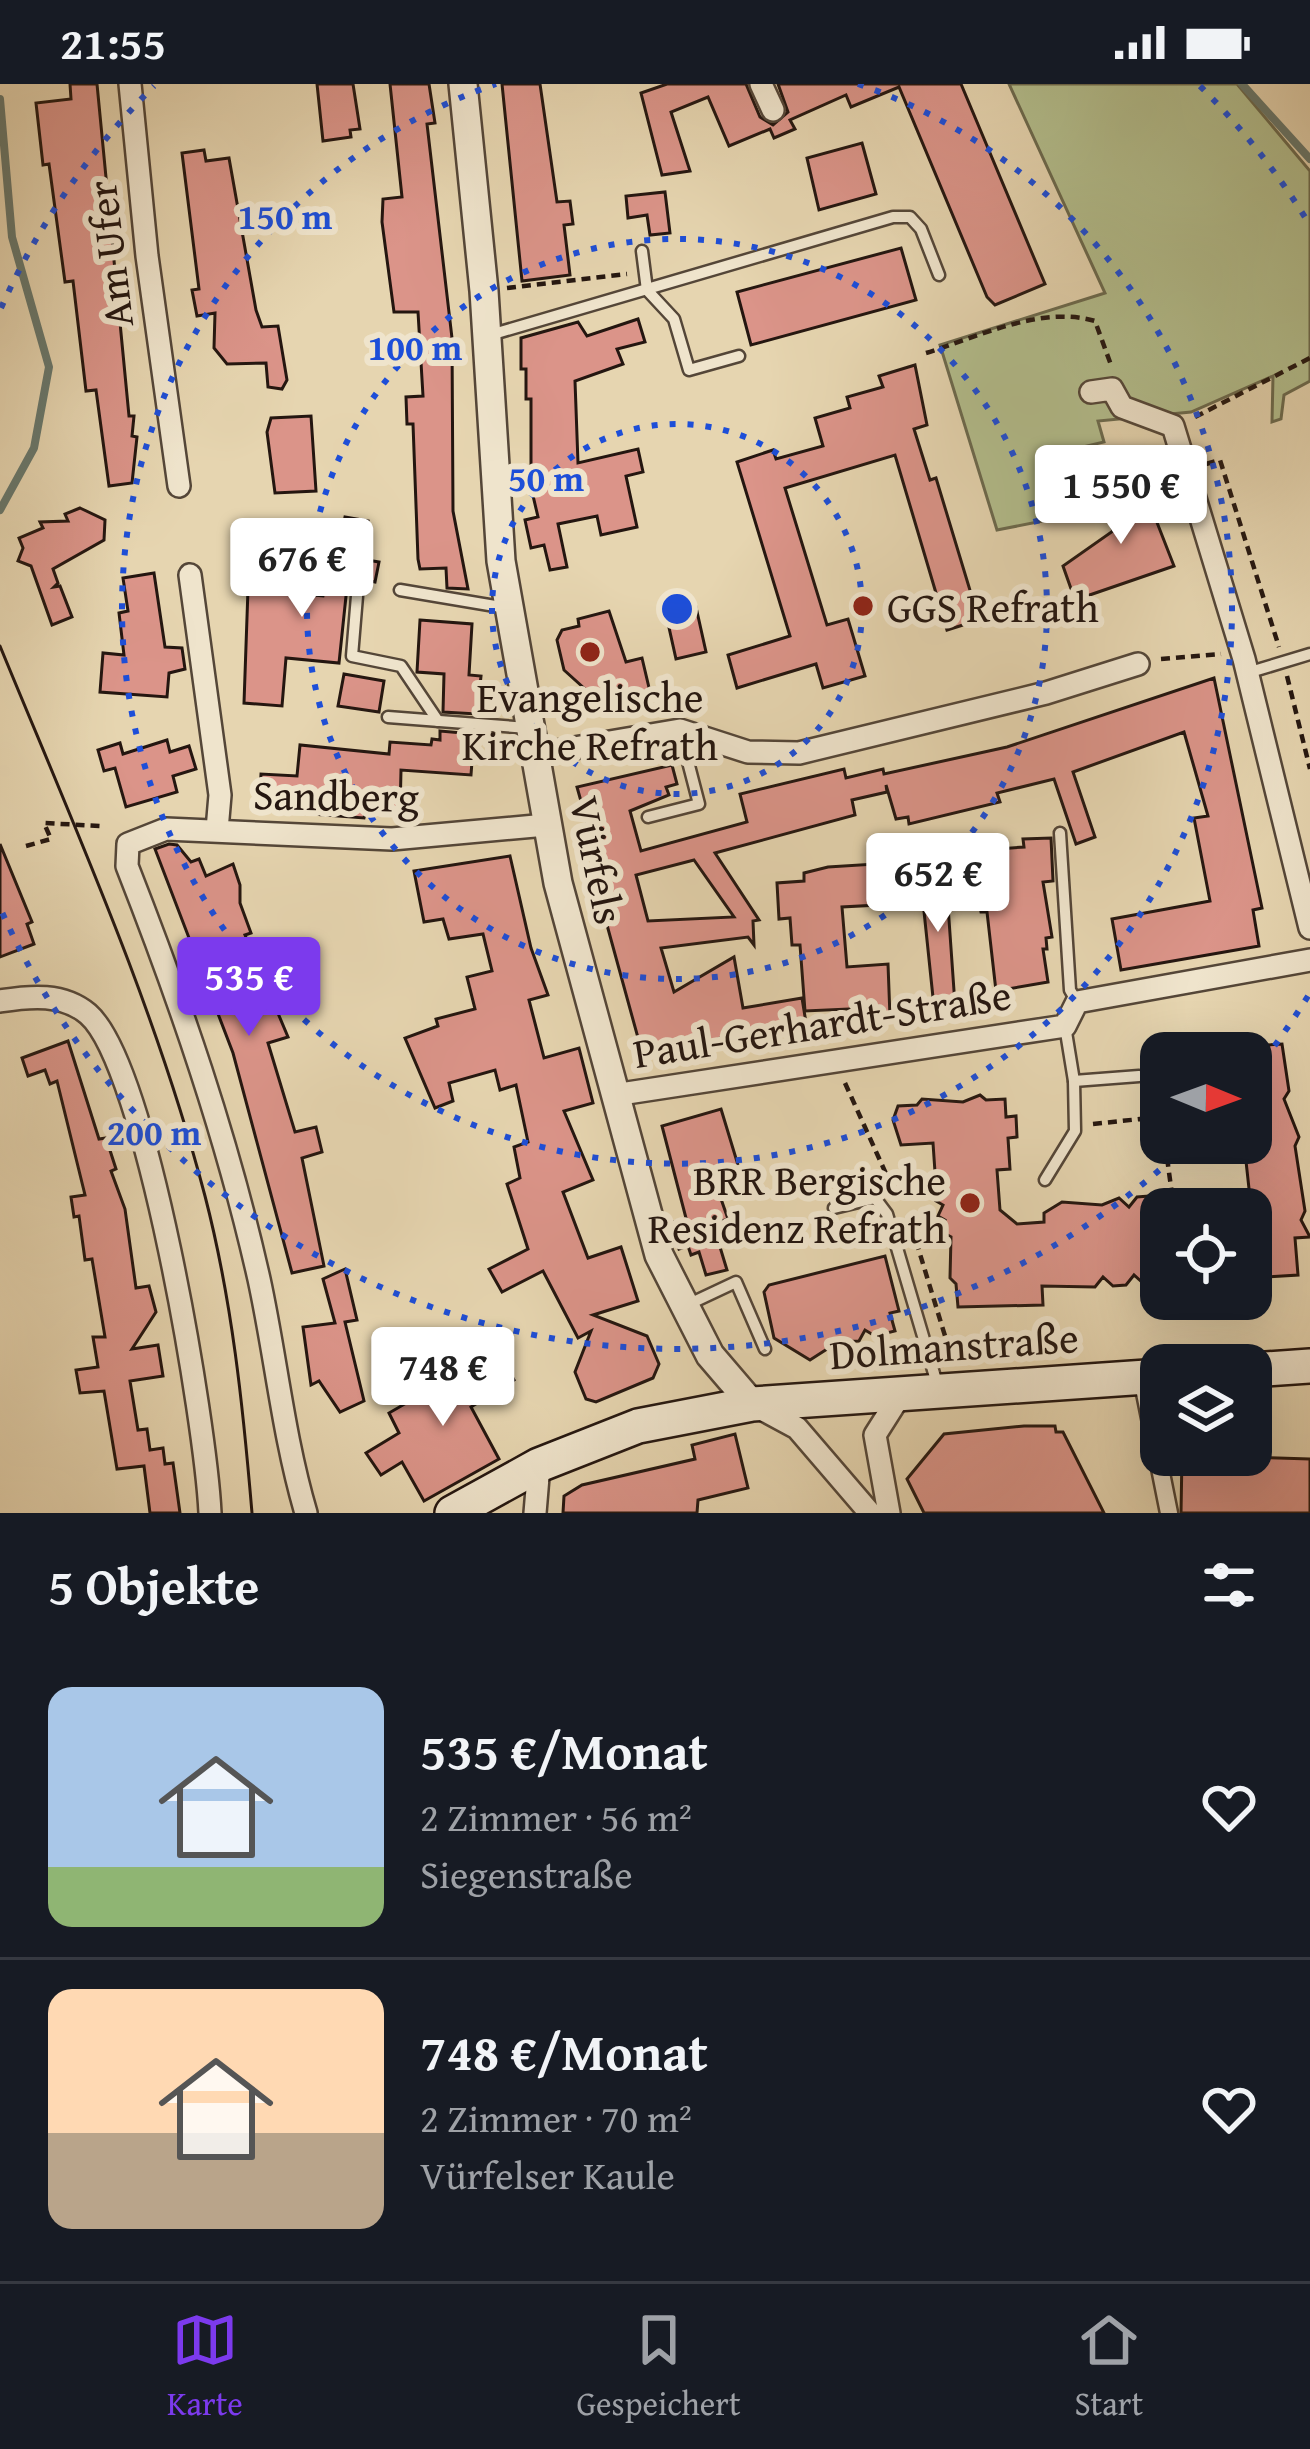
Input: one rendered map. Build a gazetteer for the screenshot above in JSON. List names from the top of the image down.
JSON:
{
  "streets": {
    "main road": ["Dolmanstraße"],
    "street": [
      "Am Ufer",
      "Sandberg",
      "Vürfels",
      "Paul-Gerhardt-Straße"
    ]
  },
  "crossings": [
    ["Sandberg", "Vürfels"],
    ["Vürfels", "Paul-Gerhardt-Straße"],
    ["Vürfels", "Dolmanstraße"]
  ],
  "places": ["GGS Refrath", "Evangelische Kirche Refrath", "BRR Bergische Residenz Refrath"],
  "north": "right",
  "page": {
    "status": "21:55",
    "price": [
      "1 550 €",
      "676 €",
      "652 €",
      "535 €",
      "748 €"
    ],
    "heading": "5 Objekte",
    "list": [
      {
        "name": "535 €/Monat",
        "note": "2 Zimmer · 56 m² · Siegenstraße"
      },
      {
        "name": "748 €/Monat",
        "note": "2 Zimmer · 70 m² · Vürfelser Kaule"
      }
    ],
    "tabs": ["Karte", "Gespeichert", "Start"]
  },
  "rings": [
    "150 m",
    "100 m",
    "50 m",
    "200 m"
  ]
}
